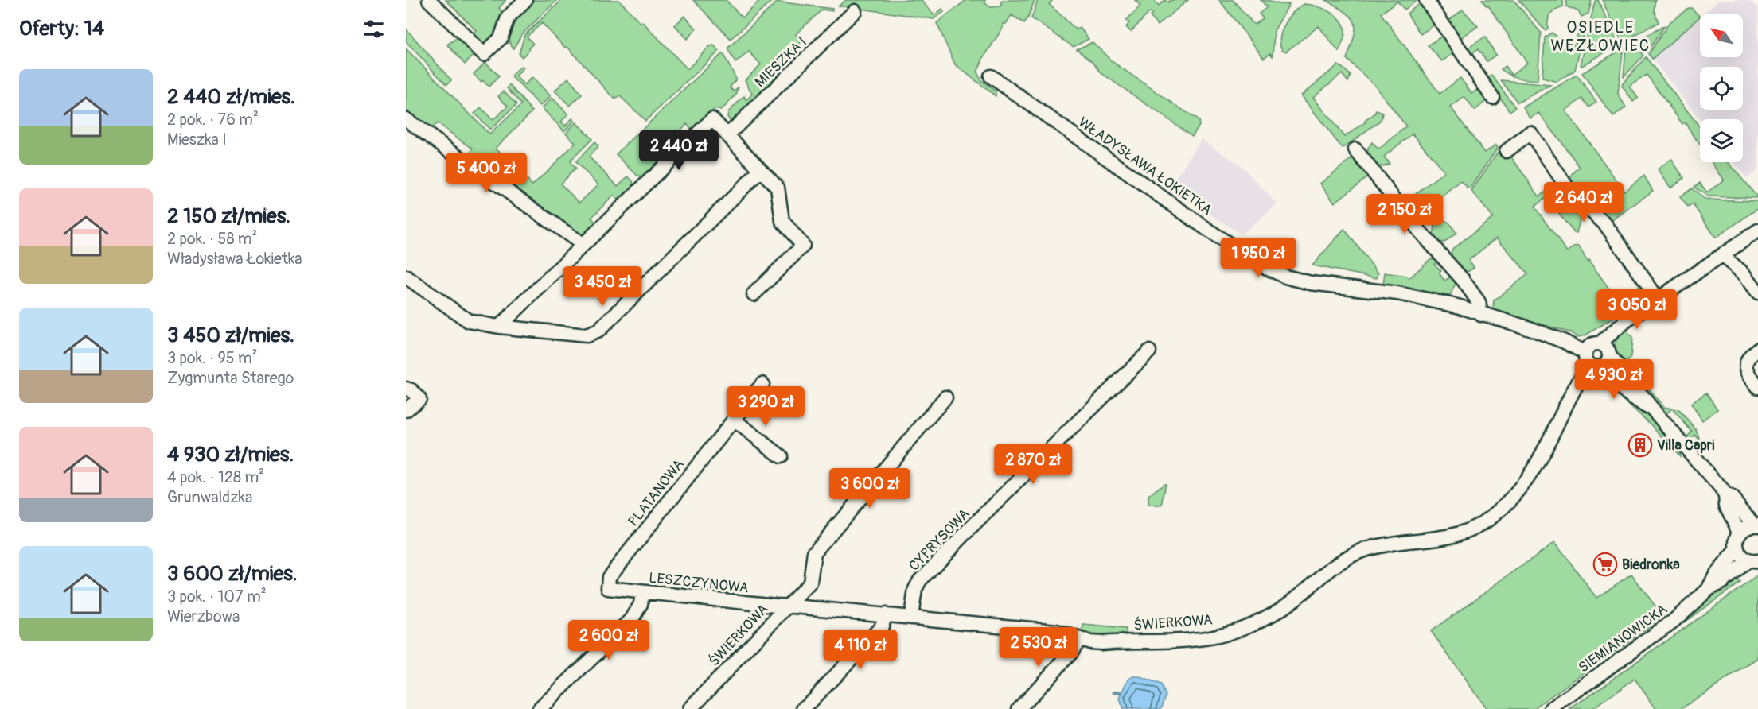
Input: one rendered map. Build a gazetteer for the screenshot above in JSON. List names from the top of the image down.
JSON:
{
  "streets": {
    "street": [
      "MIESZKA I",
      "WŁADYSŁAWA ŁOKIETKA",
      "PLATANOWA",
      "CYPRYSOWA",
      "LESZCZYNOWA",
      "ŚWIERKOWA",
      "SIEMIANOWICKA"
    ]
  },
  "crossings": [
    ["WŁADYSŁAWA ŁOKIETKA", "ŚWIERKOWA"],
    ["PLATANOWA", "LESZCZYNOWA"],
    ["CYPRYSOWA", "ŚWIERKOWA"],
    ["LESZCZYNOWA", "ŚWIERKOWA"]
  ],
  "districts": ["OSIEDLE WĘZŁOWIEC"],
  "places": {
    "building": ["Villa Capri"],
    "supermarket": ["Biedronka"]
  },
  "north": "top left",
  "page": {
    "heading": "Oferty: 14",
    "list": [
      {
        "name": "2 440 zł/mies.",
        "note": "2 pok. · 76 m² · Mieszka I"
      },
      {
        "name": "2 150 zł/mies.",
        "note": "2 pok. · 58 m² · Władysława Łokietka"
      },
      {
        "name": "3 450 zł/mies.",
        "note": "3 pok. · 95 m² · Zygmunta Starego"
      },
      {
        "name": "4 930 zł/mies.",
        "note": "4 pok. · 128 m² · Grunwaldzka"
      },
      {
        "name": "3 600 zł/mies.",
        "note": "3 pok. · 107 m² · Wierzbowa"
      }
    ],
    "price": [
      "2 440 zł",
      "5 400 zł",
      "2 640 zł",
      "2 150 zł",
      "1 950 zł",
      "3 450 zł",
      "3 050 zł",
      "4 930 zł",
      "3 290 zł",
      "2 870 zł",
      "3 600 zł",
      "2 600 zł",
      "2 530 zł",
      "4 110 zł"
    ]
  }
}
